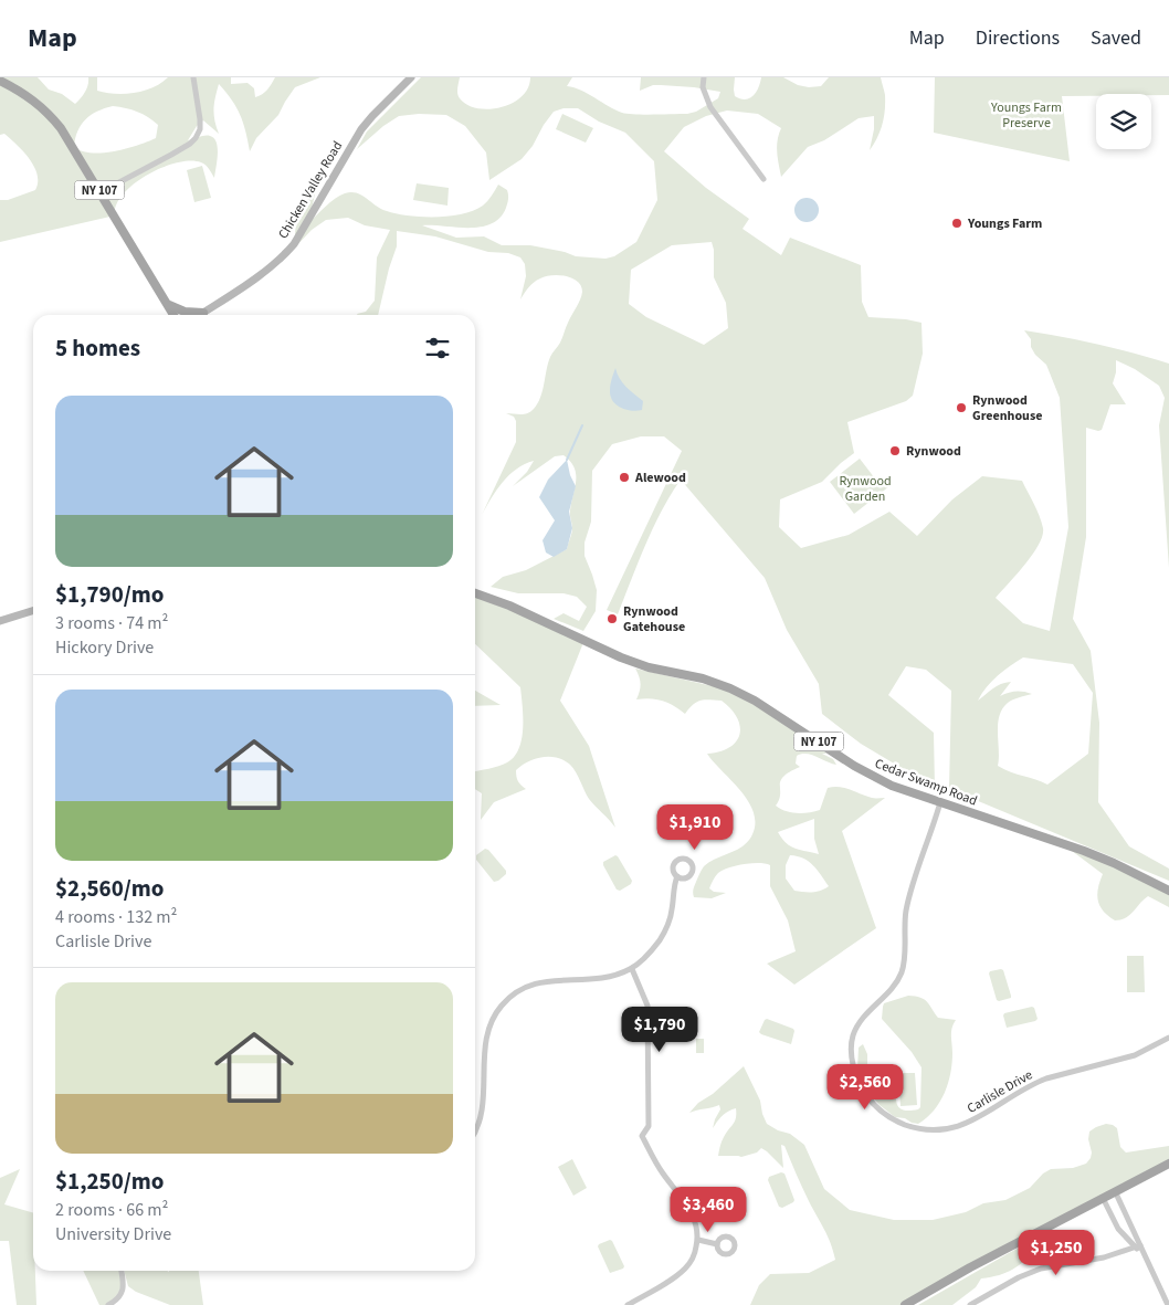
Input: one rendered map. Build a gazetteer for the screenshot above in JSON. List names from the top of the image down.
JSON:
{
  "streets": {
    "main road": ["NY 107", "Chicken Valley Road", "Cedar Swamp Road"],
    "street": ["Carlisle Drive"]
  },
  "crossings": [
    ["Cedar Swamp Road", "Carlisle Drive"]
  ],
  "parks": ["Youngs Farm Preserve", "Rynwood Garden"],
  "places": [
    "Youngs Farm",
    "Rynwood Greenhouse",
    "Rynwood",
    "Alewood",
    "Rynwood Gatehouse"
  ],
  "page": {
    "header": "Map",
    "nav": ["Map", "Directions", "Saved"],
    "heading": "5 homes",
    "list": [
      {
        "name": "$1,790/mo",
        "note": "3 rooms · 74 m² · Hickory Drive"
      },
      {
        "name": "$2,560/mo",
        "note": "4 rooms · 132 m² · Carlisle Drive"
      },
      {
        "name": "$1,250/mo",
        "note": "2 rooms · 66 m² · University Drive"
      }
    ],
    "price": [
      "$1,910",
      "$1,790",
      "$2,560",
      "$3,460",
      "$1,250"
    ]
  }
}
